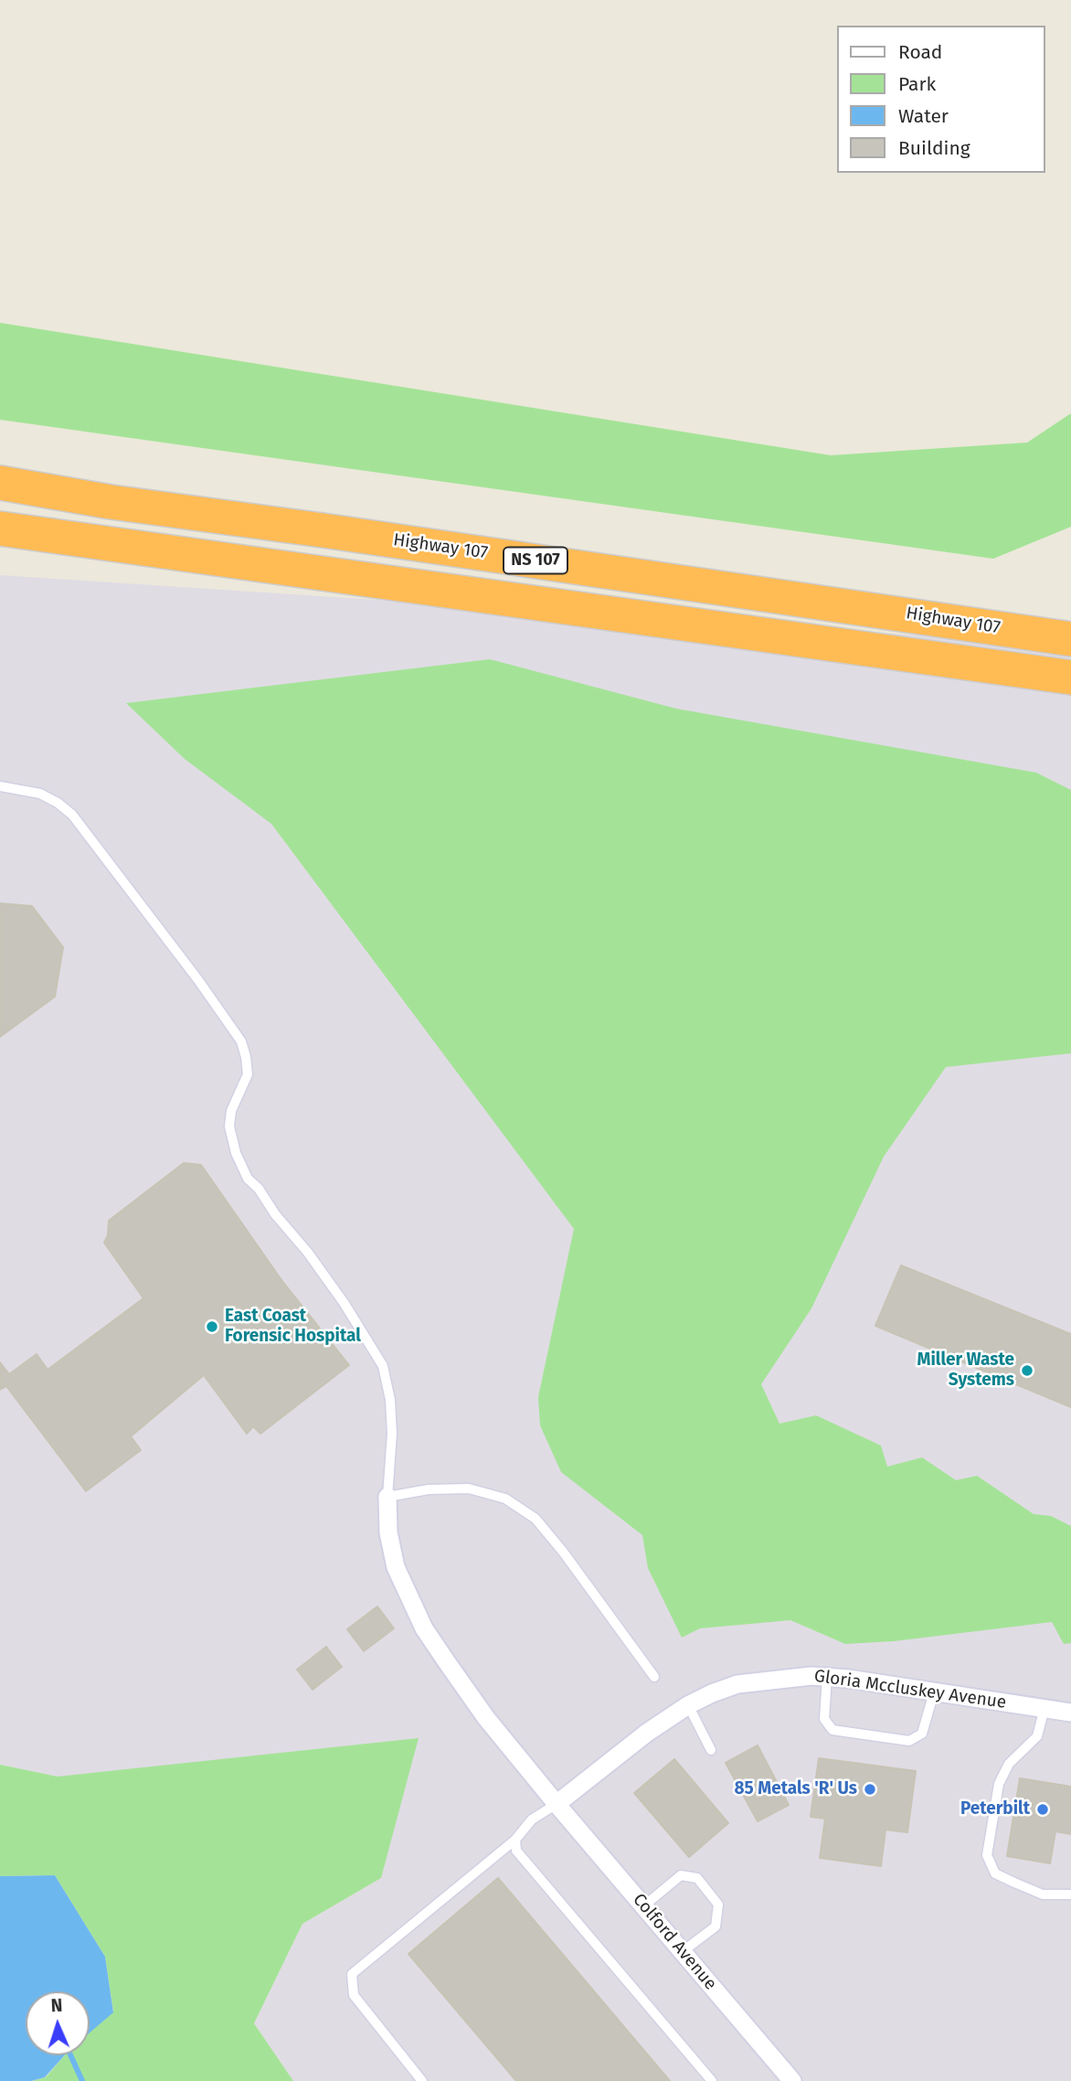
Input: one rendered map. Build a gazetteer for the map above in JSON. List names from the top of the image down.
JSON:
{
  "streets": {
    "highway": ["Highway 107", "NS 107"],
    "street": ["Gloria Mccluskey Avenue", "Colford Avenue"]
  },
  "crossings": [
    ["Gloria Mccluskey Avenue", "Colford Avenue"]
  ],
  "places": [
    "East Coast Forensic Hospital",
    "Miller Waste Systems",
    "85 Metals 'R' Us",
    "Peterbilt"
  ],
  "legend": [
    "Road",
    "Park",
    "Water",
    "Building"
  ],
  "north": "top"
}
